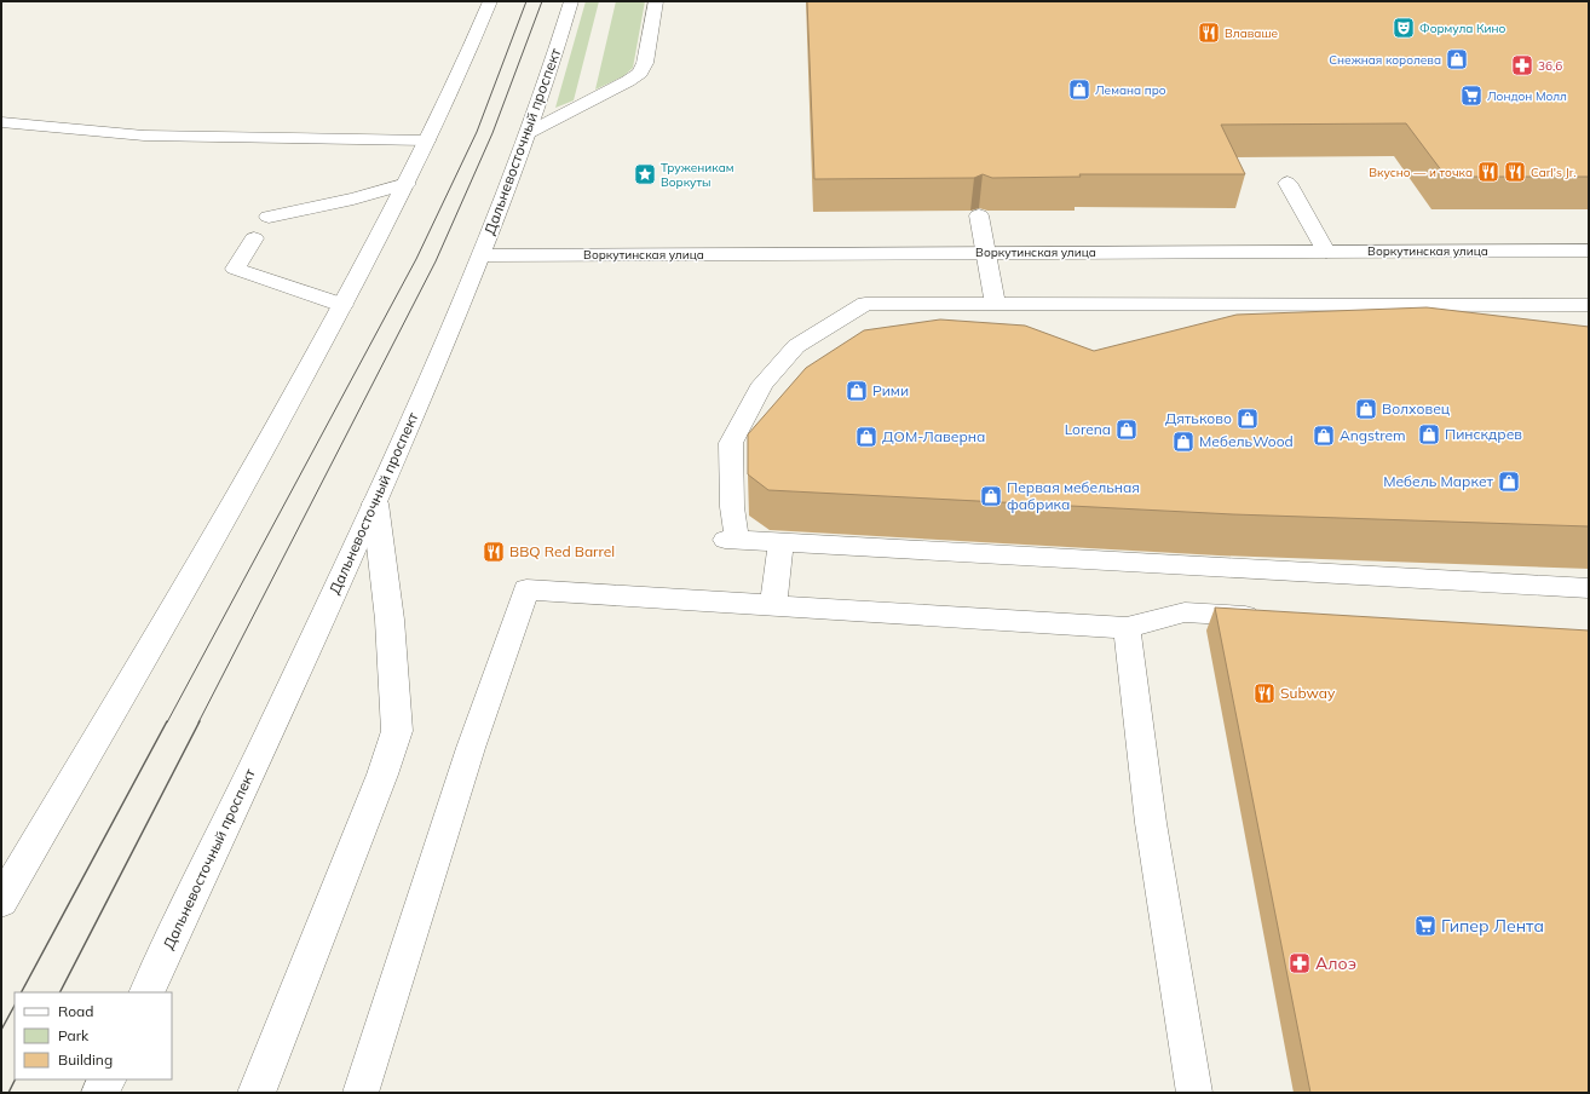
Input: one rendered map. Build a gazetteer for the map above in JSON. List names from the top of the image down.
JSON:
{
  "streets": {
    "main road": ["Дальневосточный проспект", "Воркутинская улица"]
  },
  "crossings": [
    ["Дальневосточный проспект", "Воркутинская улица"]
  ],
  "places": {
    "theatre": ["Формула Кино"],
    "restaurant": [
      "Влаваше",
      "Вкусно — и точка",
      "Carl's Jr.",
      "BBQ Red Barrel",
      "Subway"
    ],
    "shop": [
      "Снежная королева",
      "Лемана про",
      "Рими",
      "Волховец",
      "Дятьково",
      "Lorena",
      "Пинскдрев",
      "Angstrem",
      "ДОМ-Лаверна",
      "МебельWood",
      "Мебель Маркет",
      "Первая мебельная фабрика"
    ],
    "pharmacy": ["36,6", "Алоэ"],
    "supermarket": ["Лондон Молл", "Гипер Лента"],
    "place": ["Труженикам Воркуты"]
  },
  "legend": ["Road", "Park", "Building"]
}
